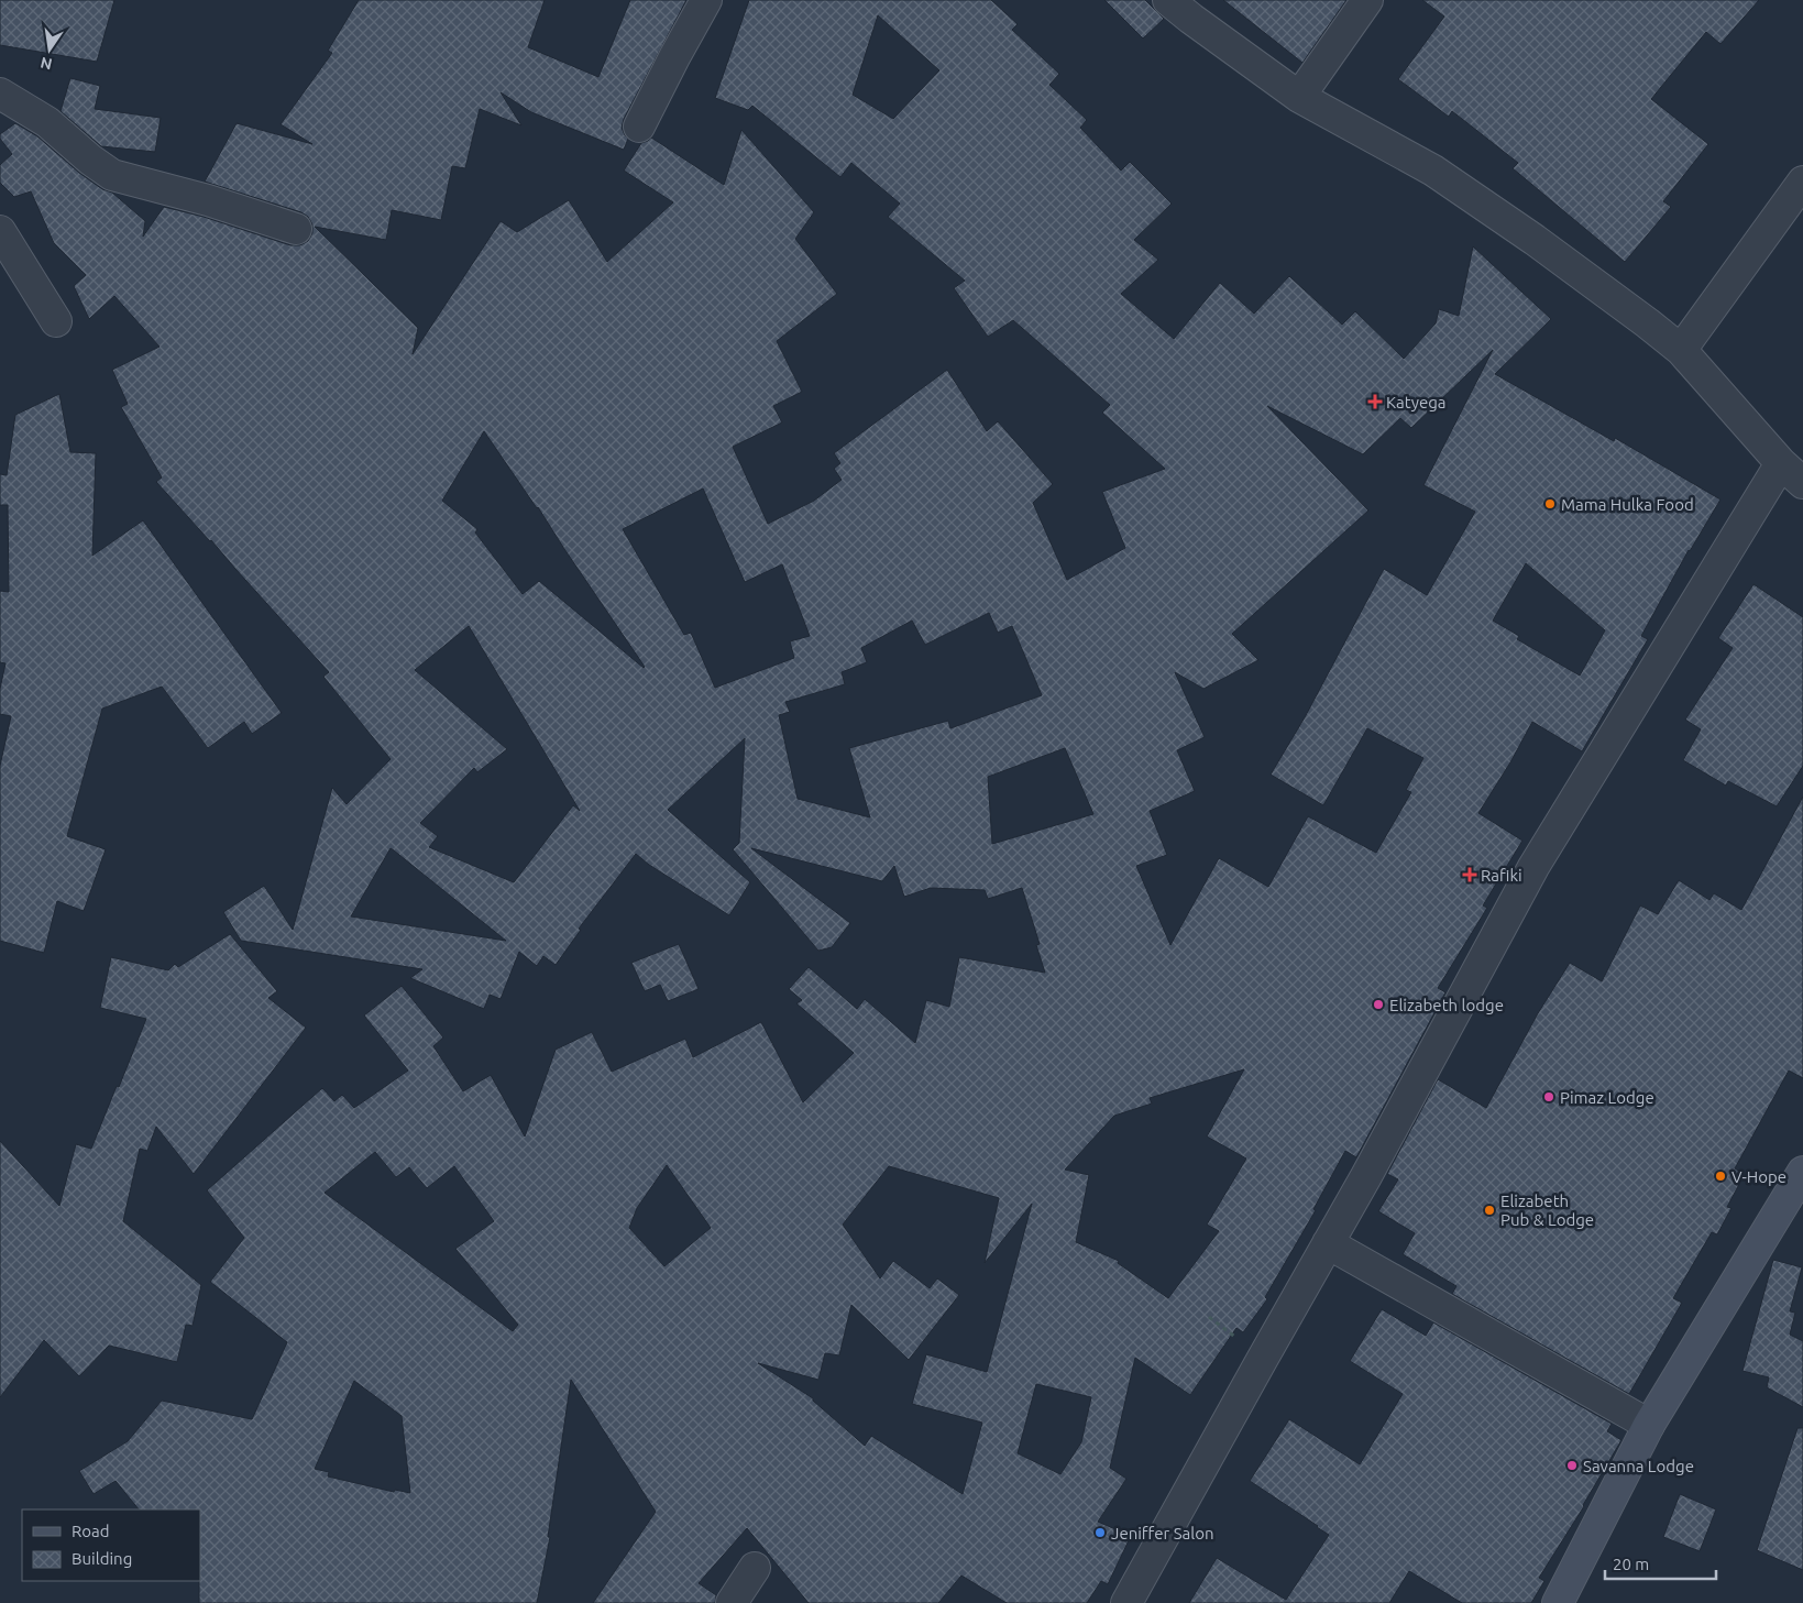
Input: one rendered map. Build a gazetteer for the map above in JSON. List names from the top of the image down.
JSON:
{
  "places": {
    "health": ["Katyega", "Rafiki"],
    "other": [
      "Mama Hulka Food",
      "Elizabeth lodge",
      "Pimaz Lodge",
      "V-Hope",
      "Elizabeth Pub & Lodge",
      "Savanna Lodge",
      "Jeniffer Salon"
    ]
  },
  "legend": ["Road", "Building"],
  "scale_bar": "20 m",
  "north": "bottom"
}
